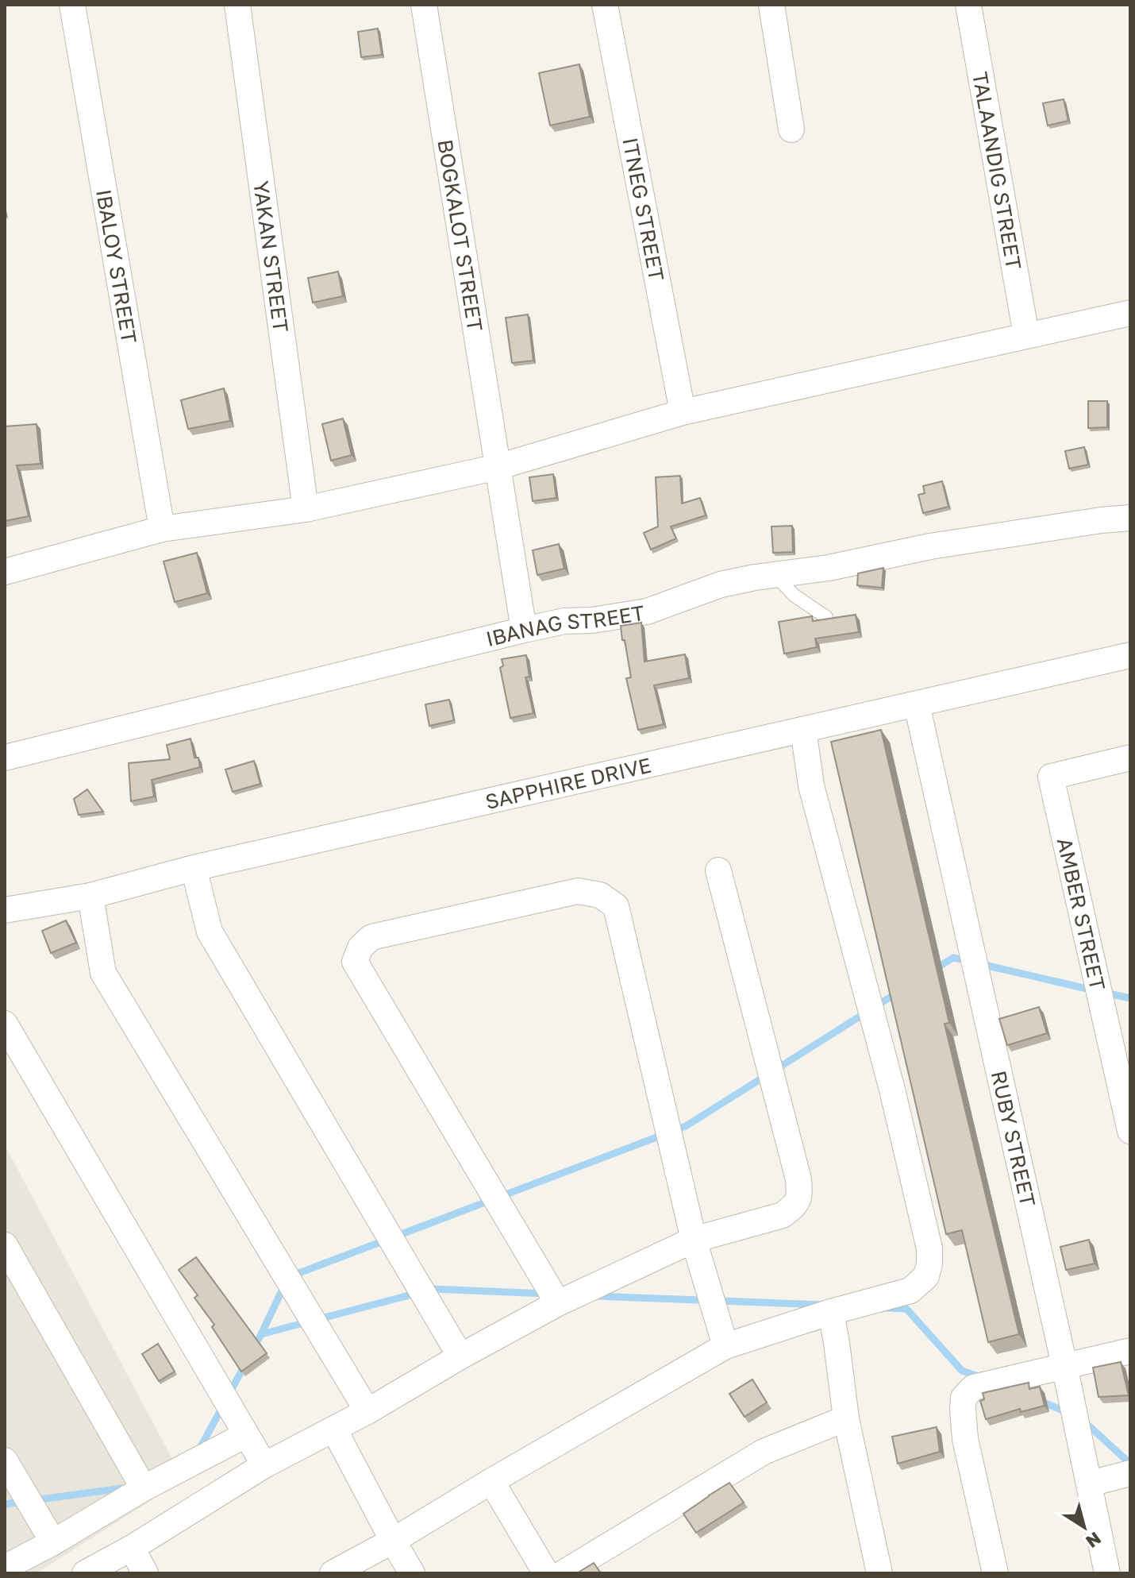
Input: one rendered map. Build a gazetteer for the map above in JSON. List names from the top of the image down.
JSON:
{
  "streets": {
    "street": [
      "TALAANDIG STREET",
      "ITNEG STREET",
      "BOGKALOT STREET",
      "YAKAN STREET",
      "IBALOY STREET",
      "IBANAG STREET",
      "SAPPHIRE DRIVE",
      "AMBER STREET",
      "RUBY STREET"
    ]
  },
  "crossings": [
    ["BOGKALOT STREET", "IBANAG STREET"],
    ["SAPPHIRE DRIVE", "RUBY STREET"]
  ],
  "north": "bottom right"
}
